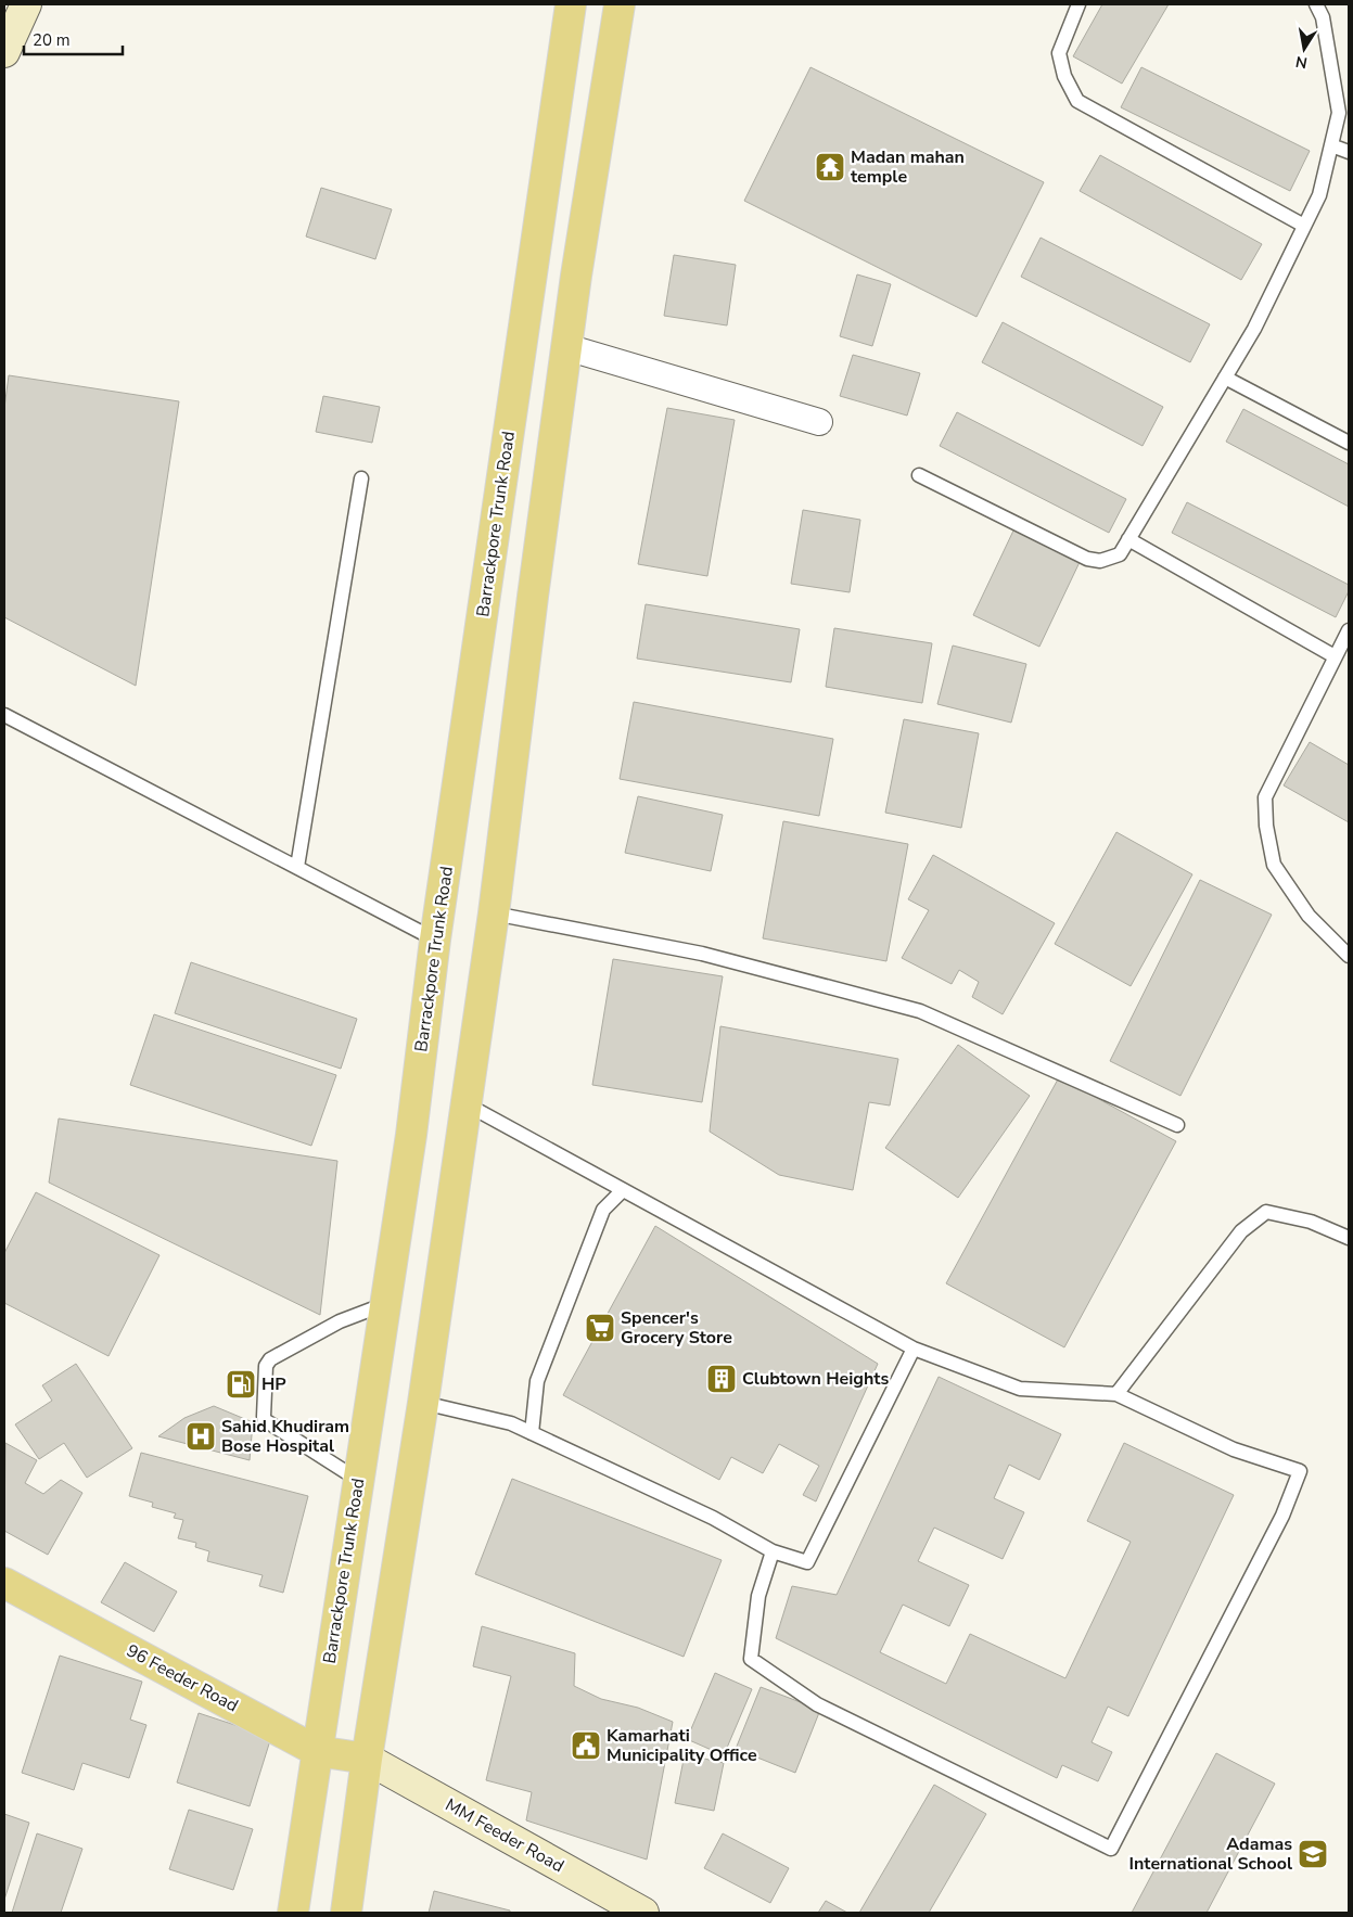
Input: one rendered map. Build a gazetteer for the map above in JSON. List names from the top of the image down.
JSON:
{
  "streets": {
    "main road": ["Barrackpore Trunk Road", "96 Feeder Road"],
    "street": ["MM Feeder Road"]
  },
  "crossings": [
    ["Barrackpore Trunk Road", "96 Feeder Road"],
    ["96 Feeder Road", "MM Feeder Road"]
  ],
  "places": {
    "temple": ["Madan mahan temple"],
    "supermarket": ["Spencer's Grocery Store"],
    "building": ["Clubtown Heights"],
    "fuel station": ["HP"],
    "hospital": ["Sahid Khudiram Bose Hospital"],
    "public building": ["Kamarhati Municipality Office"],
    "school or university": ["Adamas International School"]
  },
  "scale_bar": "20 m",
  "north": "bottom"
}
